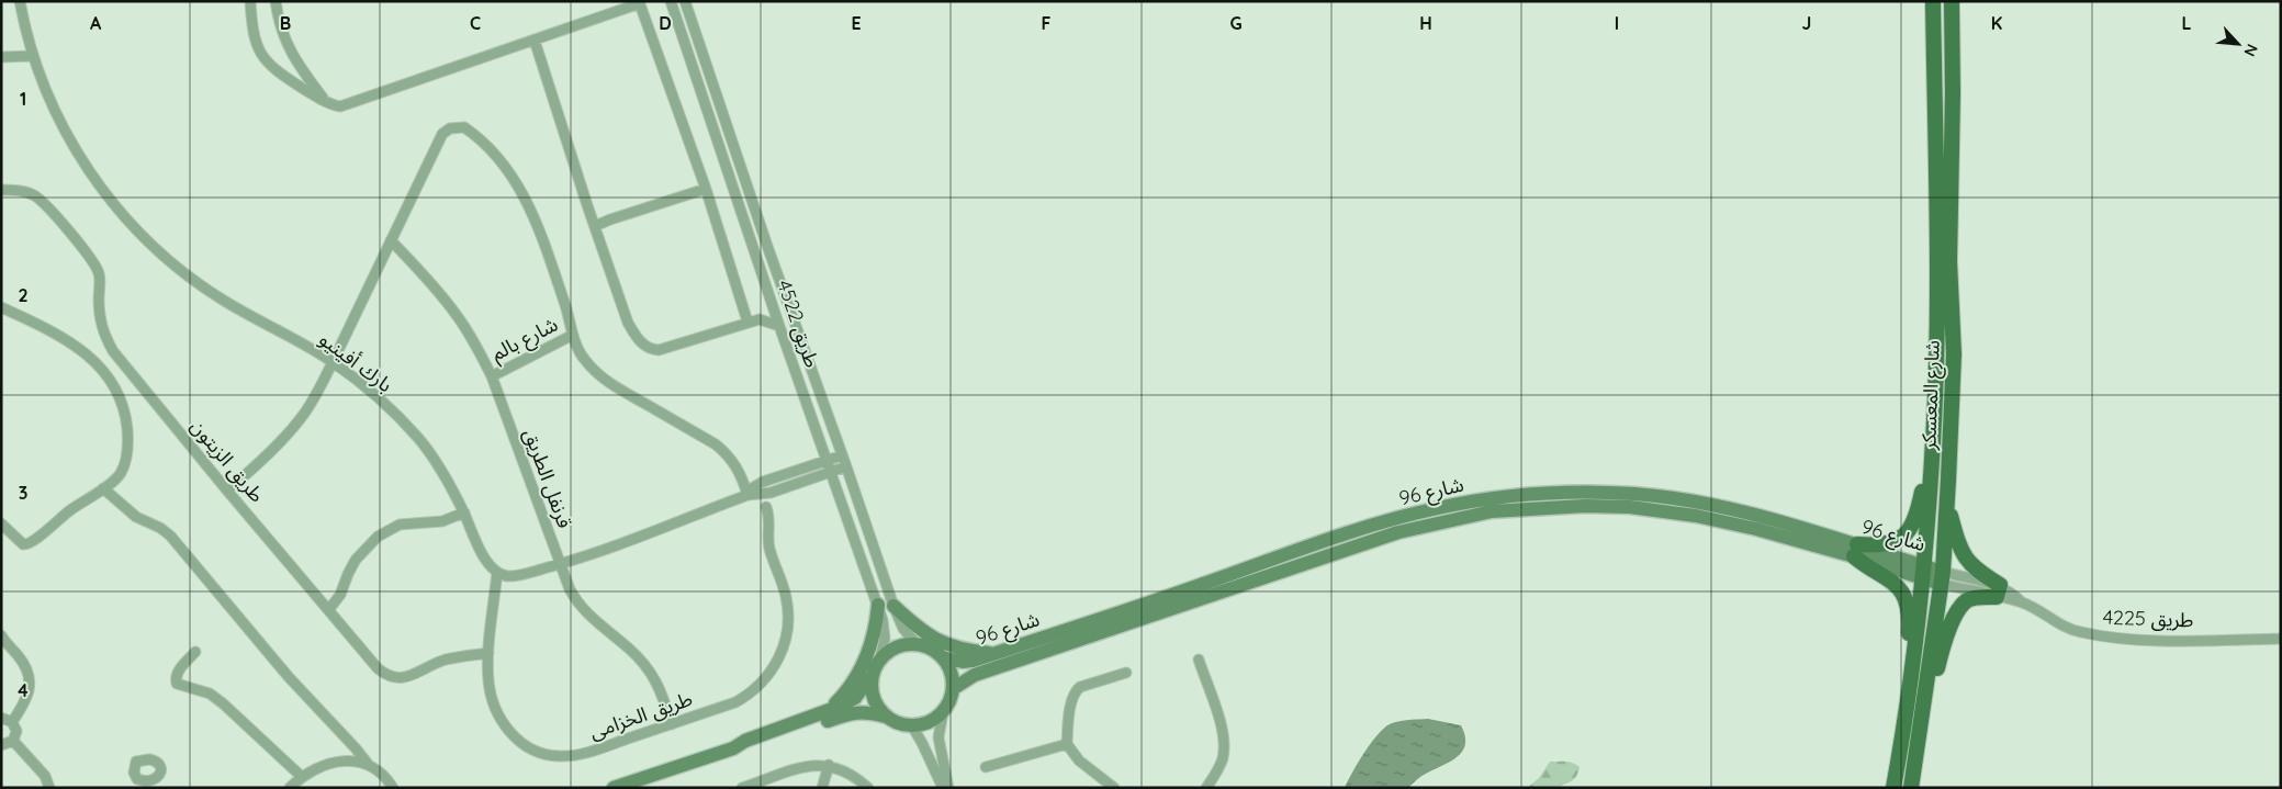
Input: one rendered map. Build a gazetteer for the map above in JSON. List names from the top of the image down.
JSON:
{
  "streets": {
    "main road": ["شارع المعسكر"],
    "street": [
      "طريق 4522",
      "شارع بالم",
      "بارك أفينيو",
      "طريق الزيتون",
      "قرنفل الطريق",
      "شارع 96",
      "طريق 4225",
      "طريق الخزامى"
    ]
  },
  "crossings": [
    ["طريق 4522", "شارع 96"],
    ["شارع بالم", "قرنفل الطريق"],
    ["بارك أفينيو", "طريق الزيتون"],
    ["بارك أفينيو", "طريق الخزامى"],
    ["شارع المعسكر", "شارع 96"],
    ["شارع المعسكر", "طريق 4225"],
    ["طريق الزيتون", "طريق الخزامى"],
    ["قرنفل الطريق", "طريق الخزامى"],
    ["شارع 96", "طريق 4225"]
  ],
  "north": "bottom right",
  "grid": {
    "columns": [
      "A",
      "B",
      "C",
      "D",
      "E",
      "F",
      "G",
      "H",
      "I",
      "J",
      "K",
      "L"
    ],
    "rows": [
      "1",
      "2",
      "3",
      "4"
    ]
  }
}
